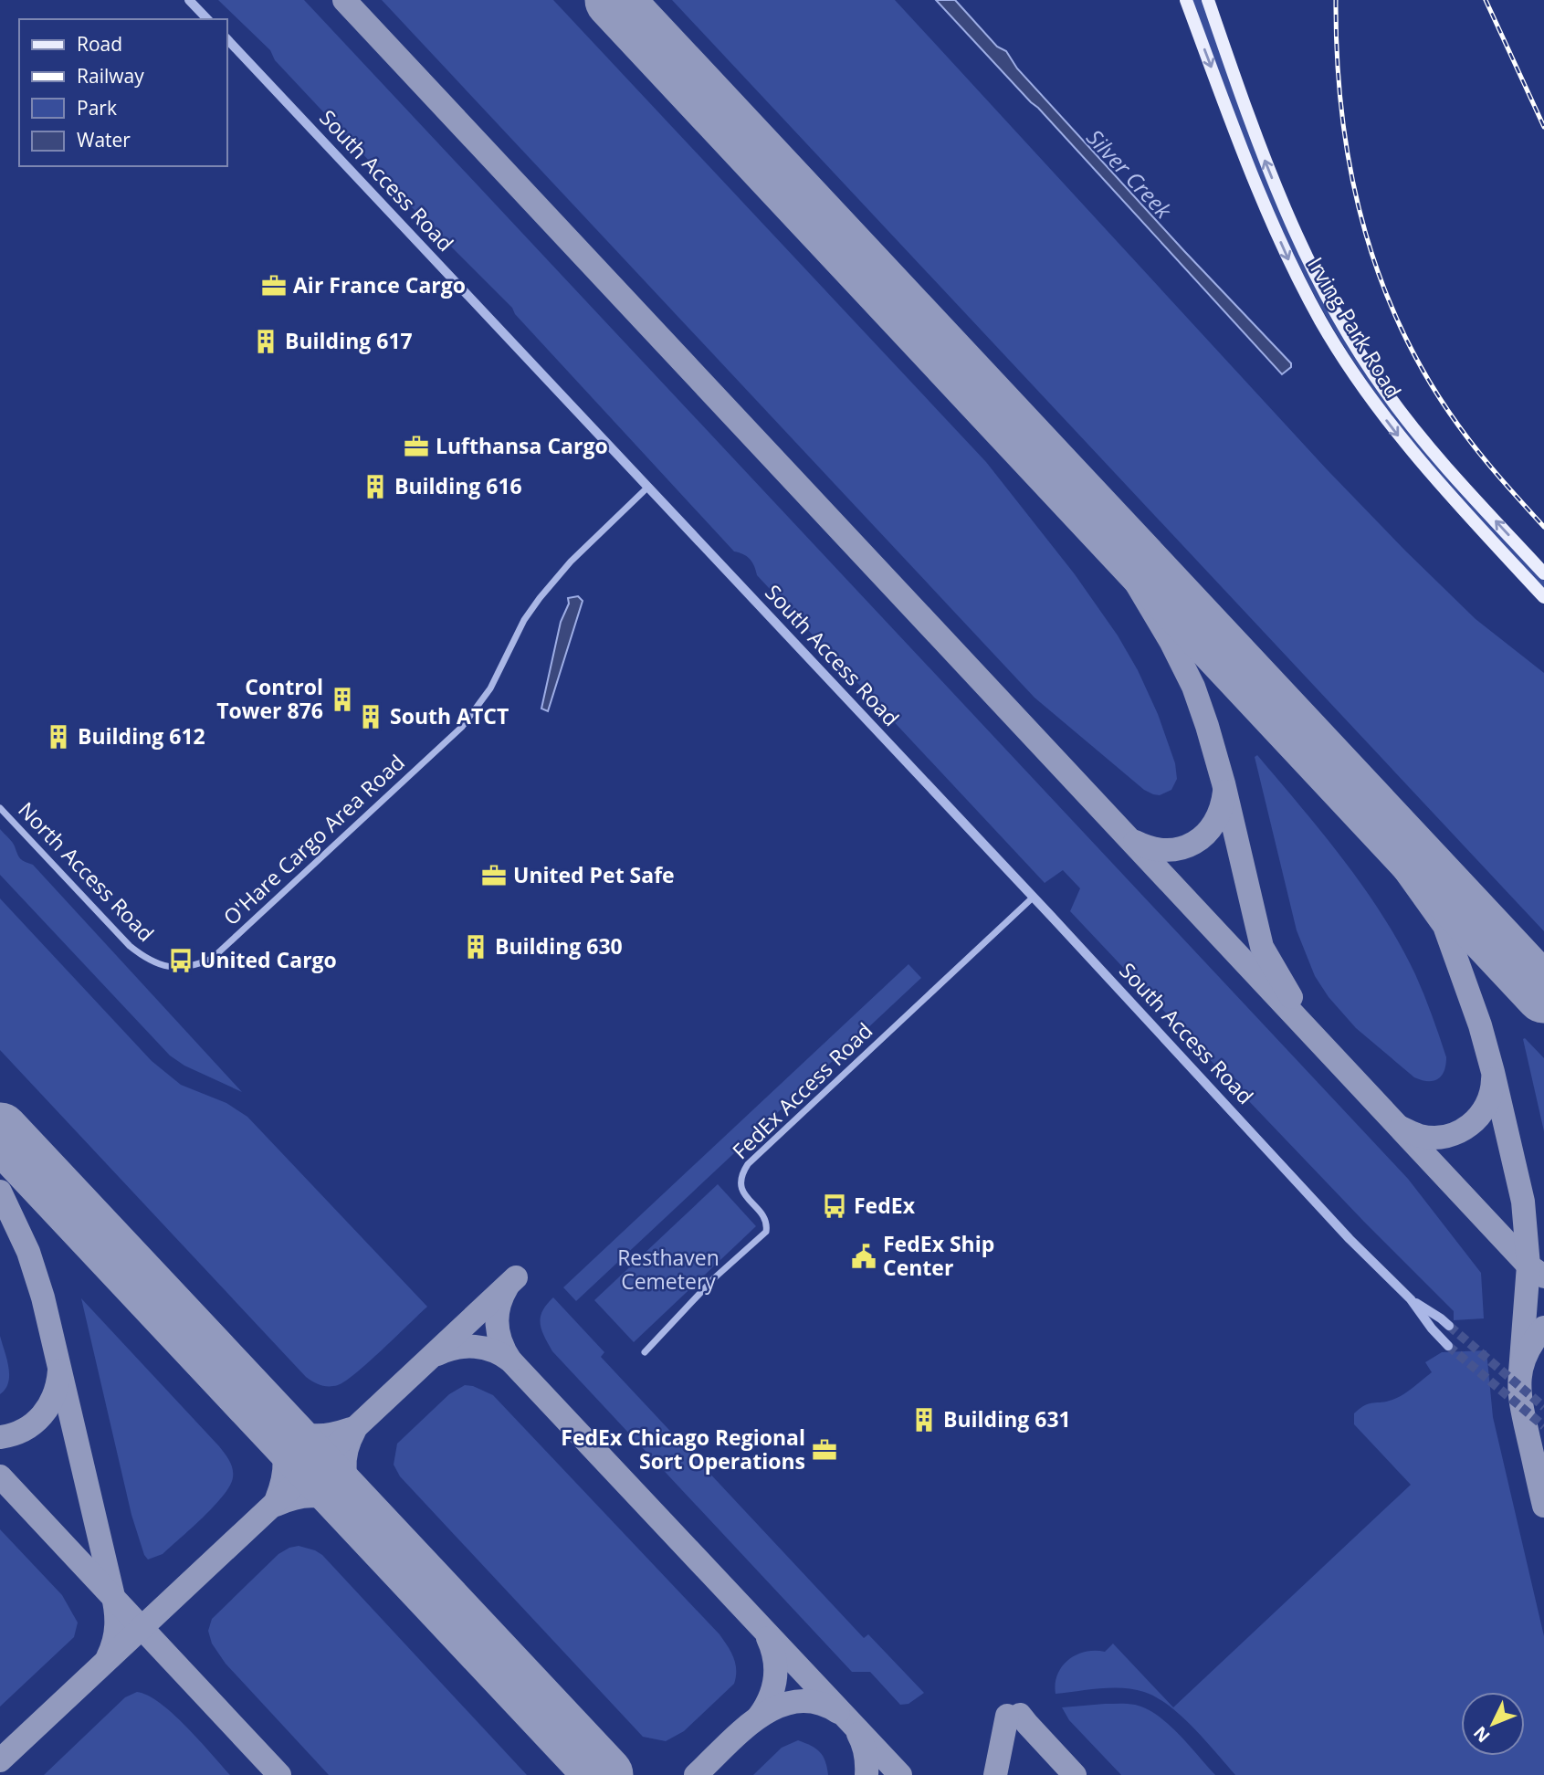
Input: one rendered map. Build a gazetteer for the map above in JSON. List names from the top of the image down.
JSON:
{
  "streets": {
    "main road": ["Irving Park Road"],
    "street": [
      "South Access Road",
      "O'Hare Cargo Area Road",
      "North Access Road",
      "FedEx Access Road"
    ]
  },
  "crossings": [
    ["South Access Road", "O'Hare Cargo Area Road"],
    ["South Access Road", "FedEx Access Road"],
    ["O'Hare Cargo Area Road", "North Access Road"]
  ],
  "water": ["Silver Creek"],
  "parks": ["Resthaven Cemetery"],
  "places": {
    "office": [
      "Air France Cargo",
      "Lufthansa Cargo",
      "United Pet Safe",
      "FedEx Chicago Regional Sort Operations"
    ],
    "building": [
      "Building 617",
      "Building 616",
      "Control Tower 876",
      "South ATCT",
      "Building 612",
      "Building 630",
      "Building 631"
    ],
    "bus stop": ["United Cargo", "FedEx"],
    "public building": ["FedEx Ship Center"]
  },
  "legend": [
    "Road",
    "Railway",
    "Park",
    "Water"
  ],
  "north": "bottom left"
}
